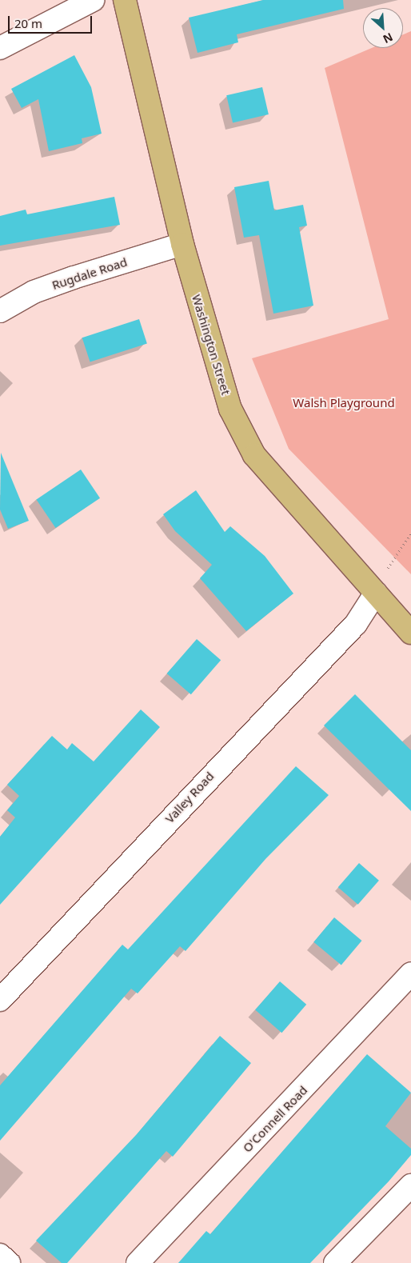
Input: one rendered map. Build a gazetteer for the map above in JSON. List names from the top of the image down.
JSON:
{
  "streets": {
    "main road": ["Washington Street"],
    "street": ["Rugdale Road", "Valley Road", "O'Connell Road"]
  },
  "crossings": [
    ["Rugdale Road", "Washington Street"],
    ["Washington Street", "Valley Road"]
  ],
  "parks": ["Walsh Playground"],
  "scale_bar": "20 m",
  "north": "bottom right"
}
